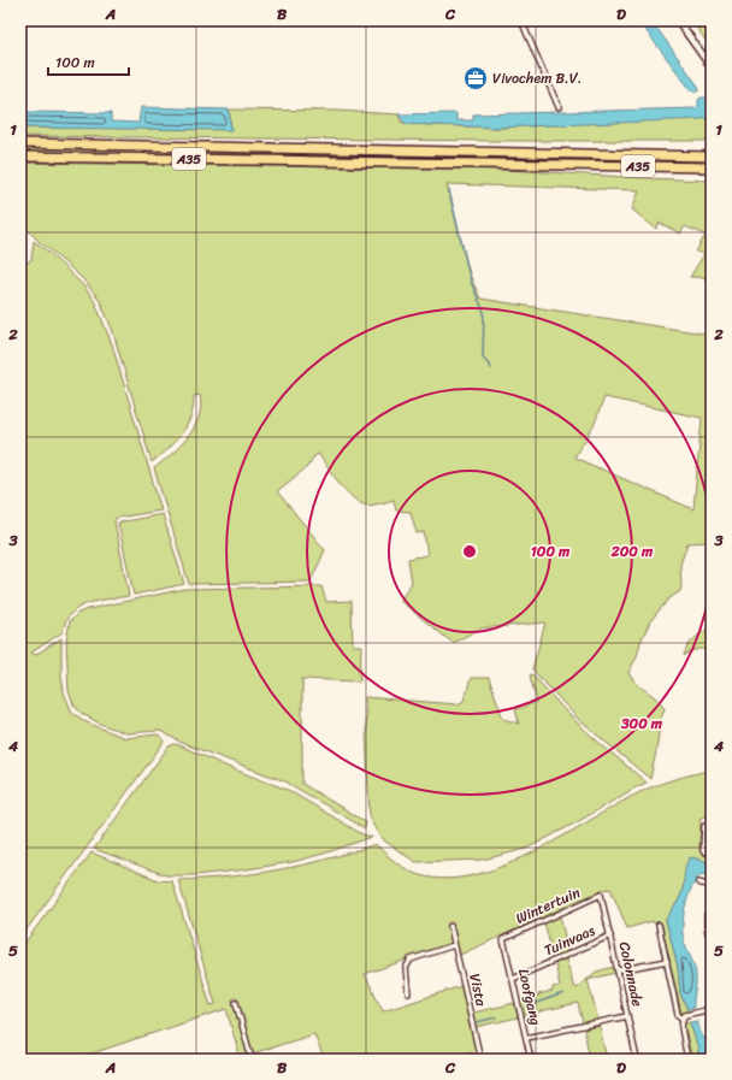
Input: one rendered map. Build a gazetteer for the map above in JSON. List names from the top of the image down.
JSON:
{
  "streets": {
    "highway": ["A35"],
    "street": [
      "Wintertuin",
      "Tuinvaas",
      "Colonnade",
      "Vista",
      "Loofgang"
    ]
  },
  "crossings": [
    ["Wintertuin", "Colonnade"],
    ["Wintertuin", "Loofgang"],
    ["Tuinvaas", "Colonnade"],
    ["Tuinvaas", "Loofgang"]
  ],
  "places": {
    "office": ["Vivochem B.V."]
  },
  "scale_bar": "100 m",
  "grid": {
    "columns": [
      "A",
      "B",
      "C",
      "D"
    ],
    "rows": [
      "1",
      "2",
      "3",
      "4",
      "5"
    ]
  },
  "rings": ["100 m", "200 m", "300 m"]
}
